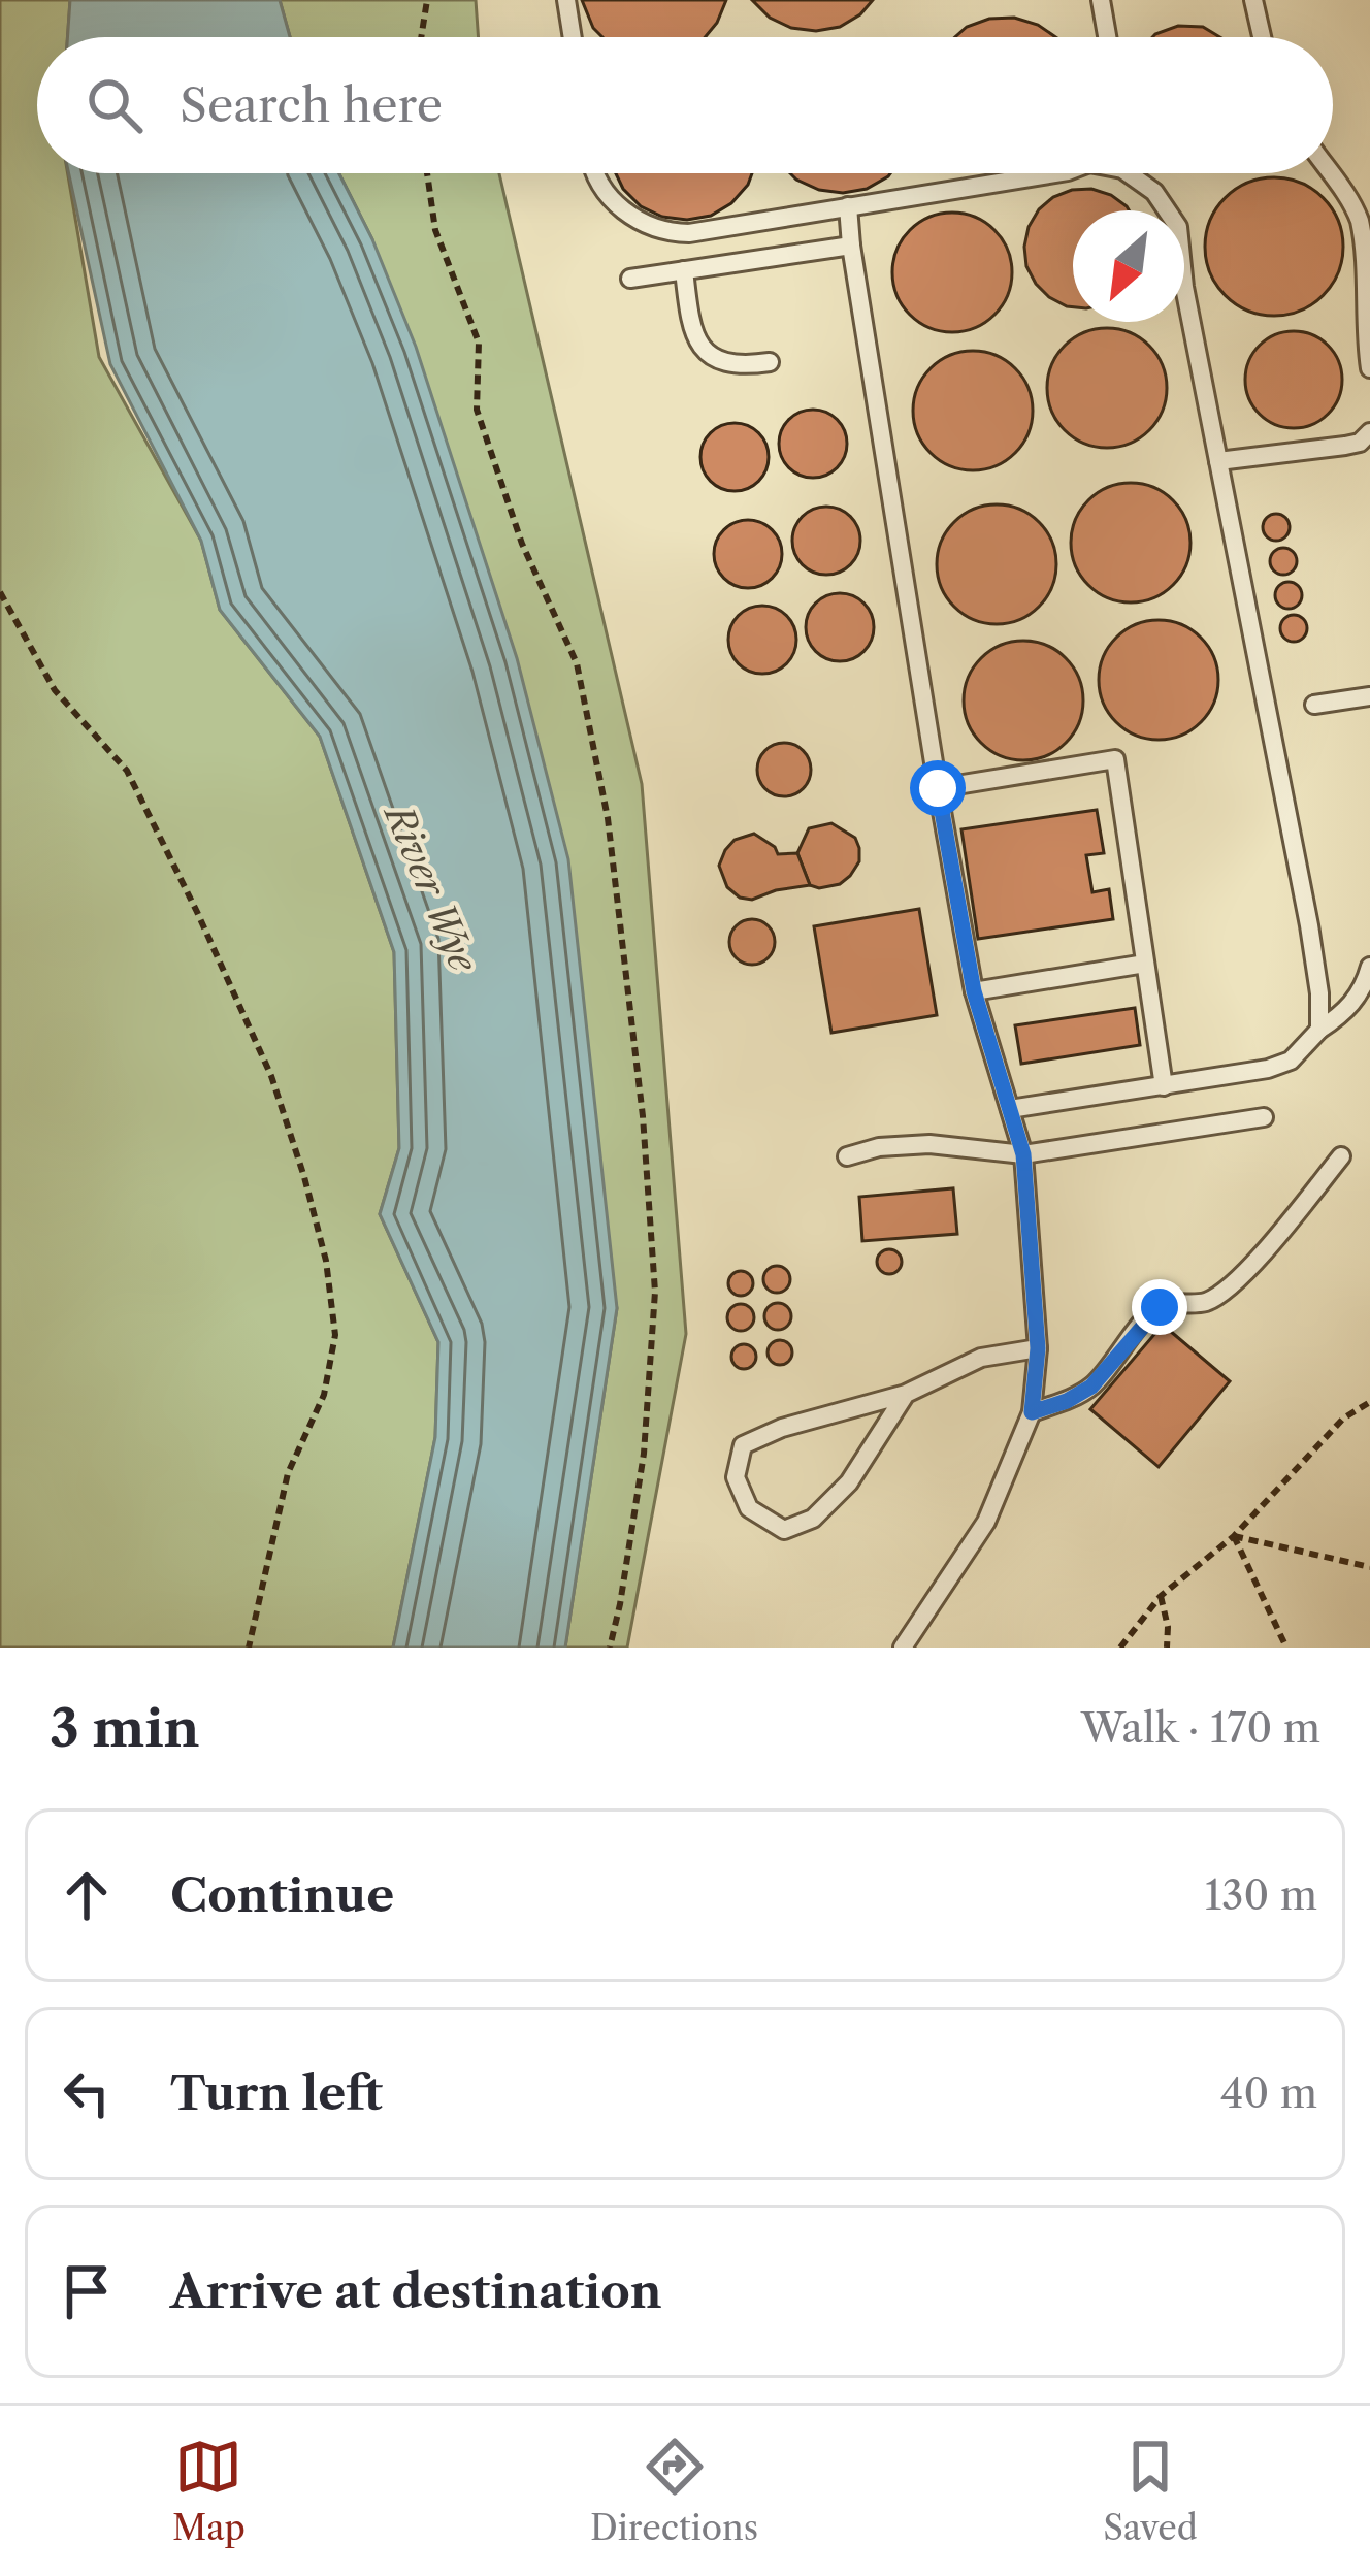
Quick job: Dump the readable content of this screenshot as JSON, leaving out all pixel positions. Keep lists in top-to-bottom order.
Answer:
{
  "water": ["River Wye"],
  "north": "bottom left",
  "page": {
    "search": "Search here",
    "heading": ["3 min", "Walk · 170 m"],
    "list": [
      ["Continue", "130 m"],
      ["Turn left", "40 m"],
      "Arrive at destination"
    ],
    "nav": ["Map", "Directions", "Saved"]
  }
}
